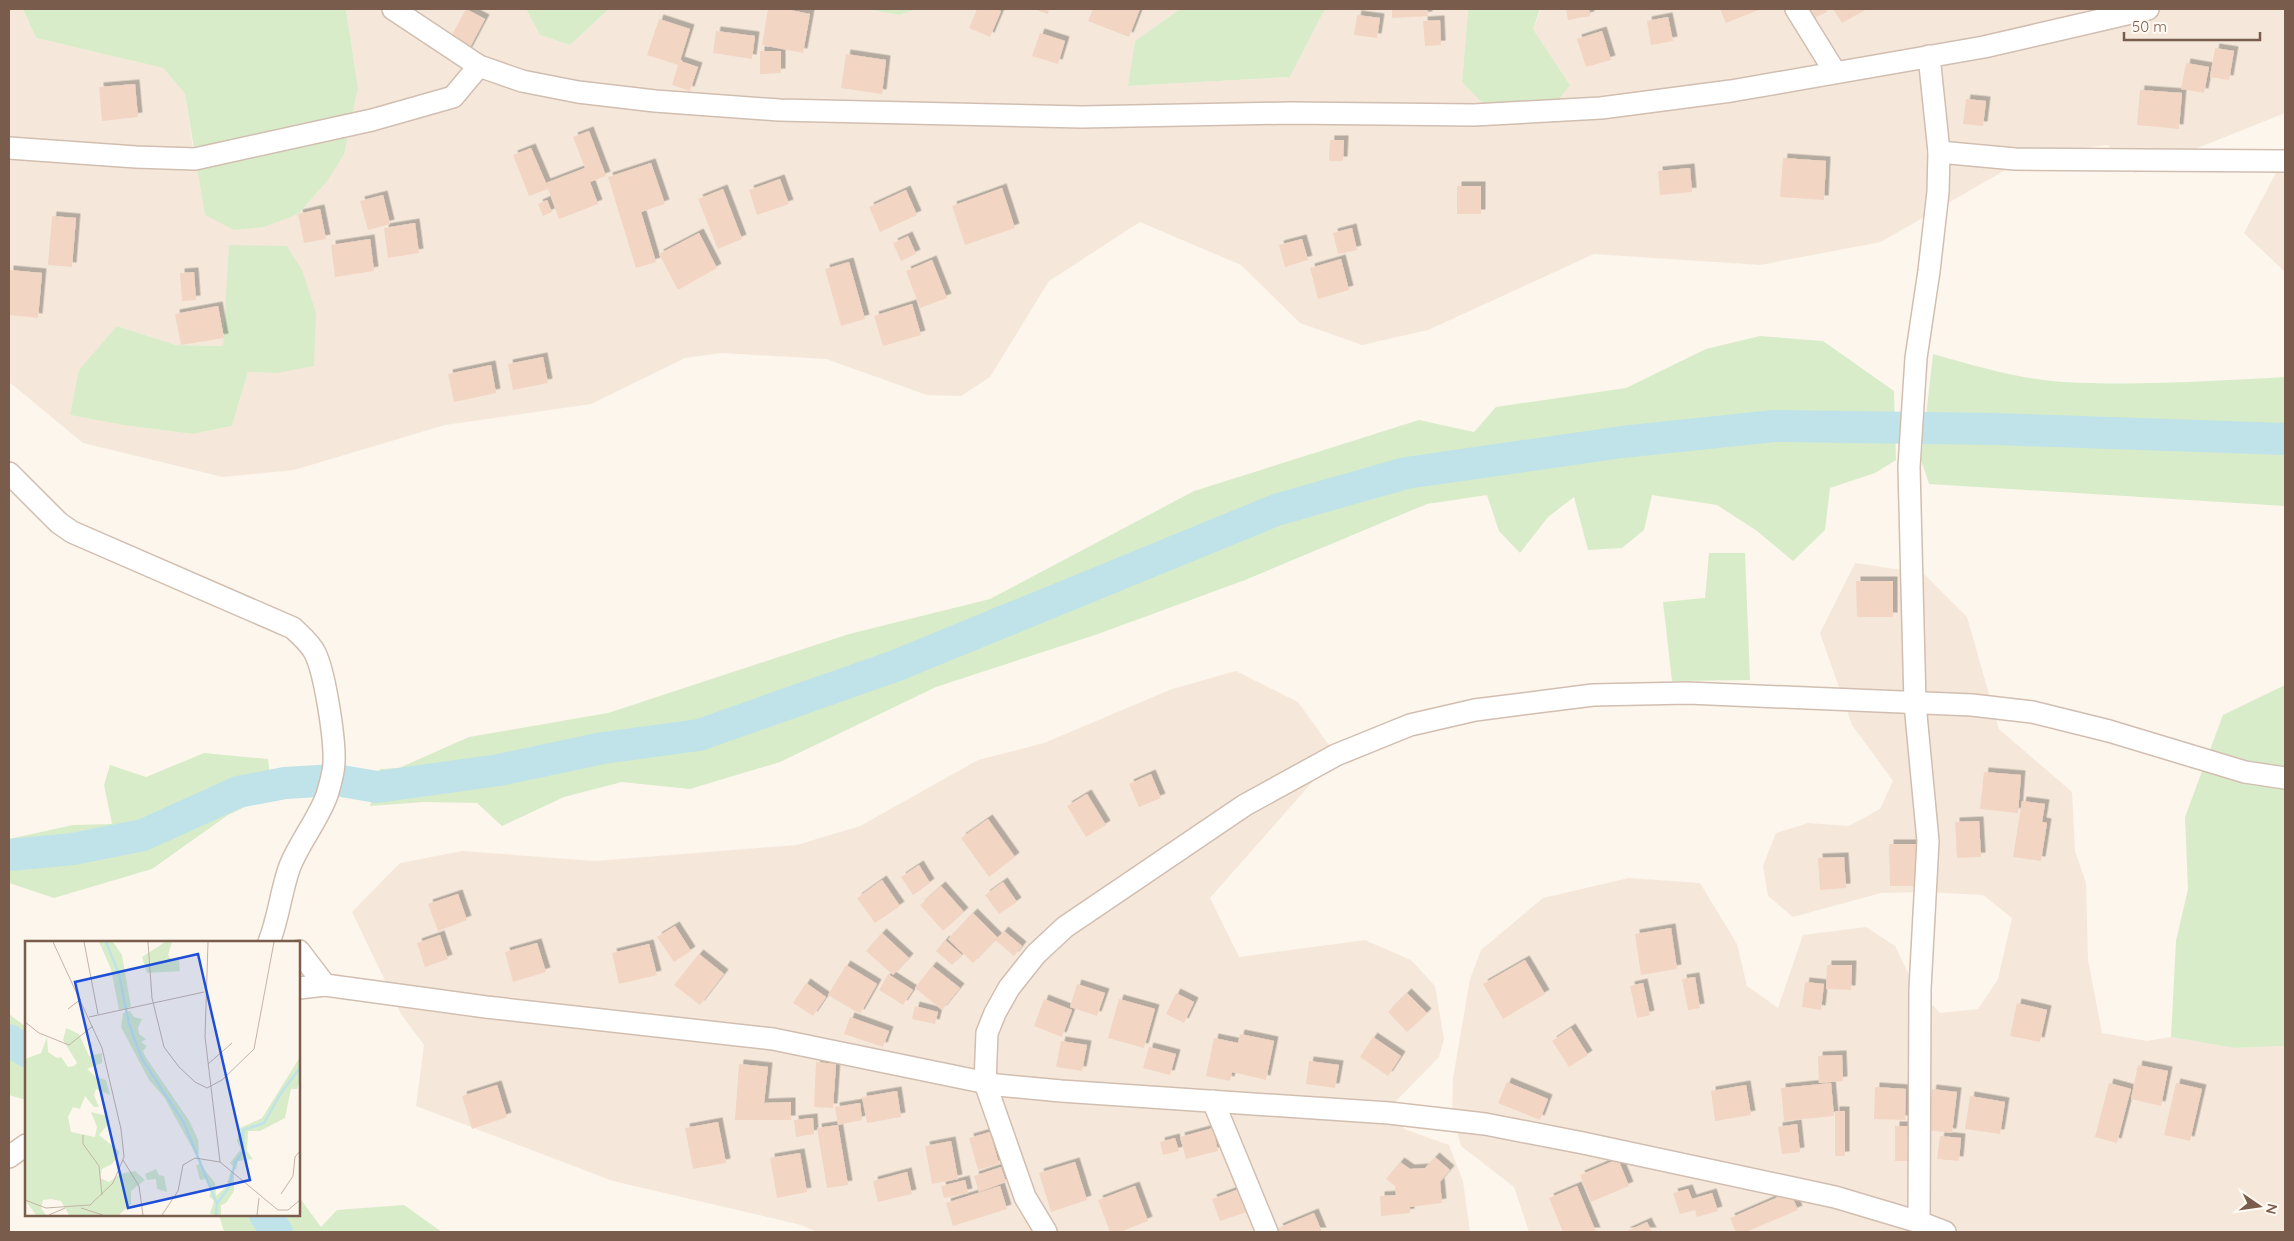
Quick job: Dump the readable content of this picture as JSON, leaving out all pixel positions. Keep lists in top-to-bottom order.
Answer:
{
  "scale_bar": "50 m",
  "north": "right"
}
